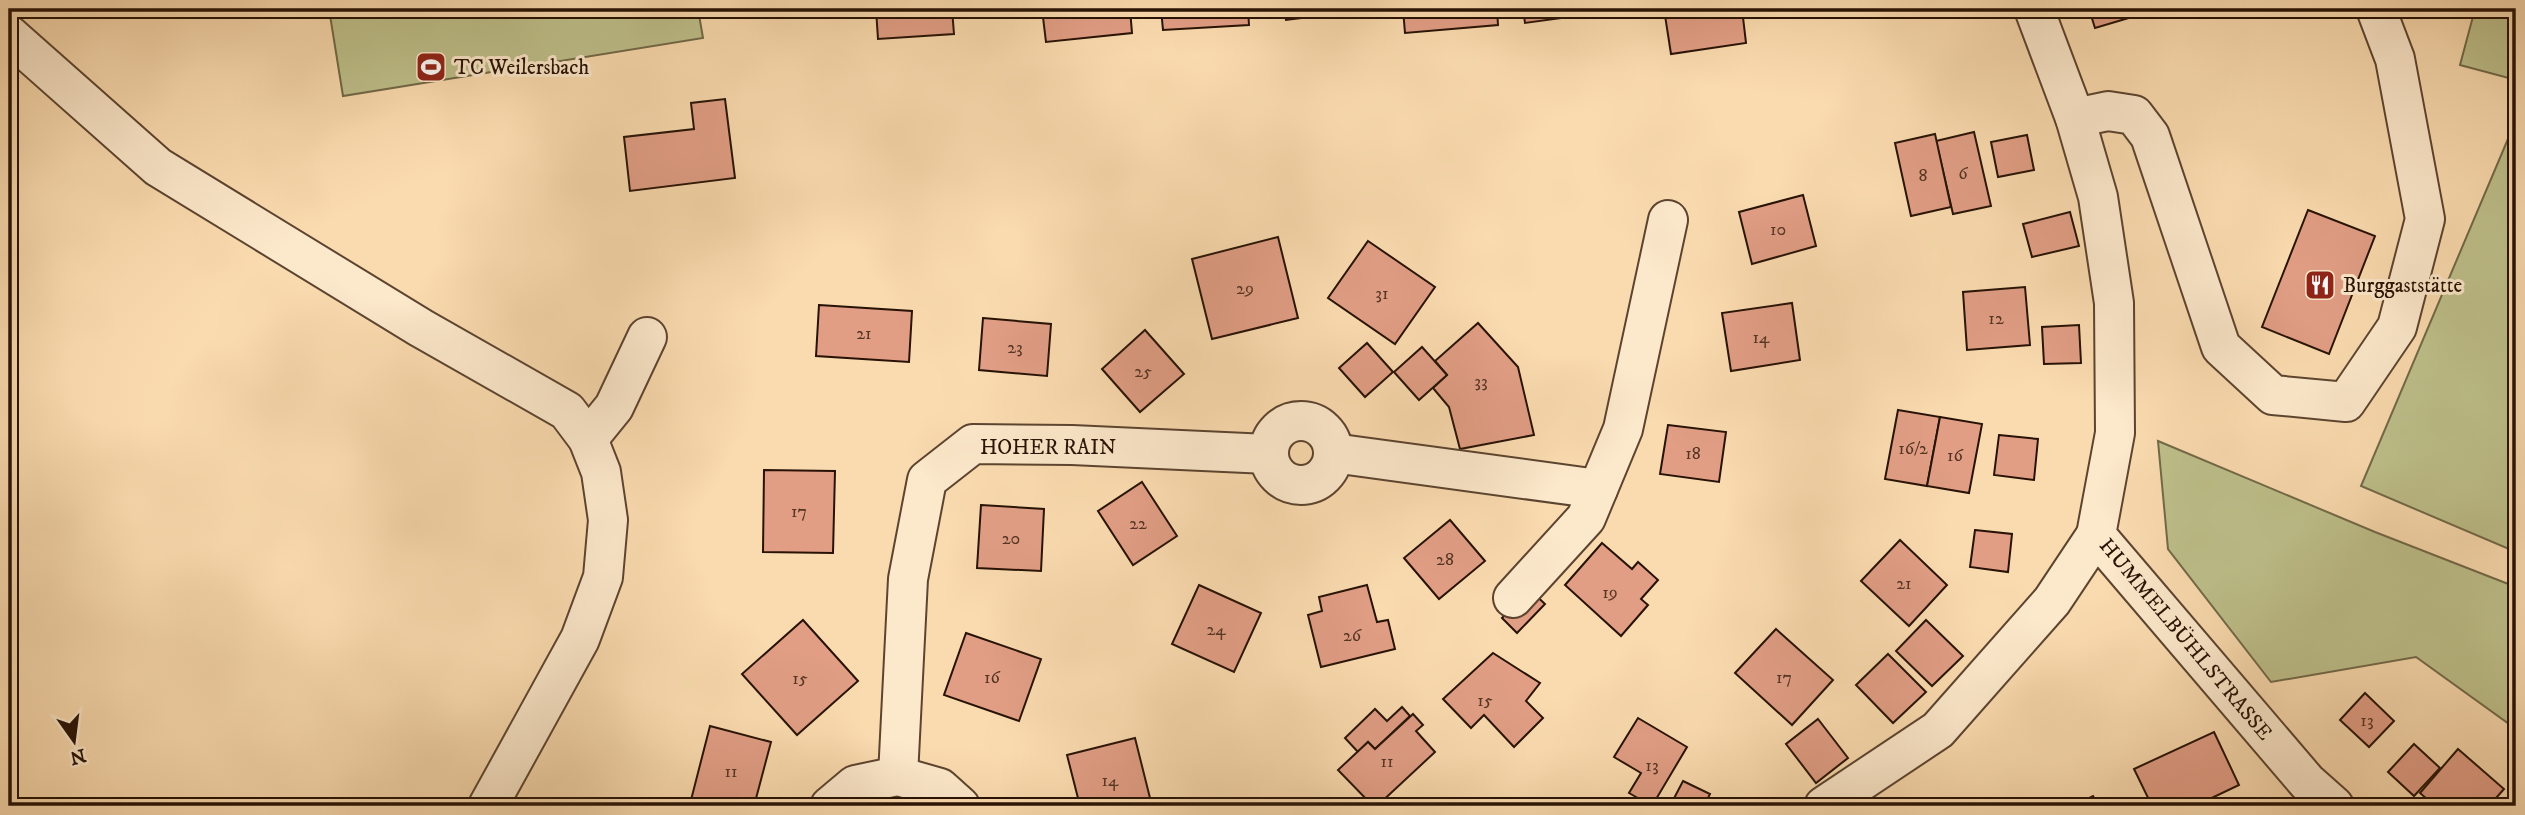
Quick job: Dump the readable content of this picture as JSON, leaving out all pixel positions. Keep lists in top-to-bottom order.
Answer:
{
  "streets": {
    "street": ["HOHER RAIN", "HUMMELBÜHLSTRASSE"]
  },
  "places": {
    "sports": ["TC Weilersbach"],
    "restaurant": ["Burggaststätte"]
  },
  "house_numbers": [
    "6",
    "8",
    "10",
    "29",
    "31",
    "12",
    "21",
    "14",
    "23",
    "25",
    "33",
    "16/2",
    "18",
    "16",
    "17",
    "22",
    "20",
    "28",
    "21",
    "19",
    "24",
    "26",
    "16",
    "17",
    "15",
    "15",
    "13",
    "11",
    "13",
    "11",
    "14"
  ],
  "north": "bottom"
}
